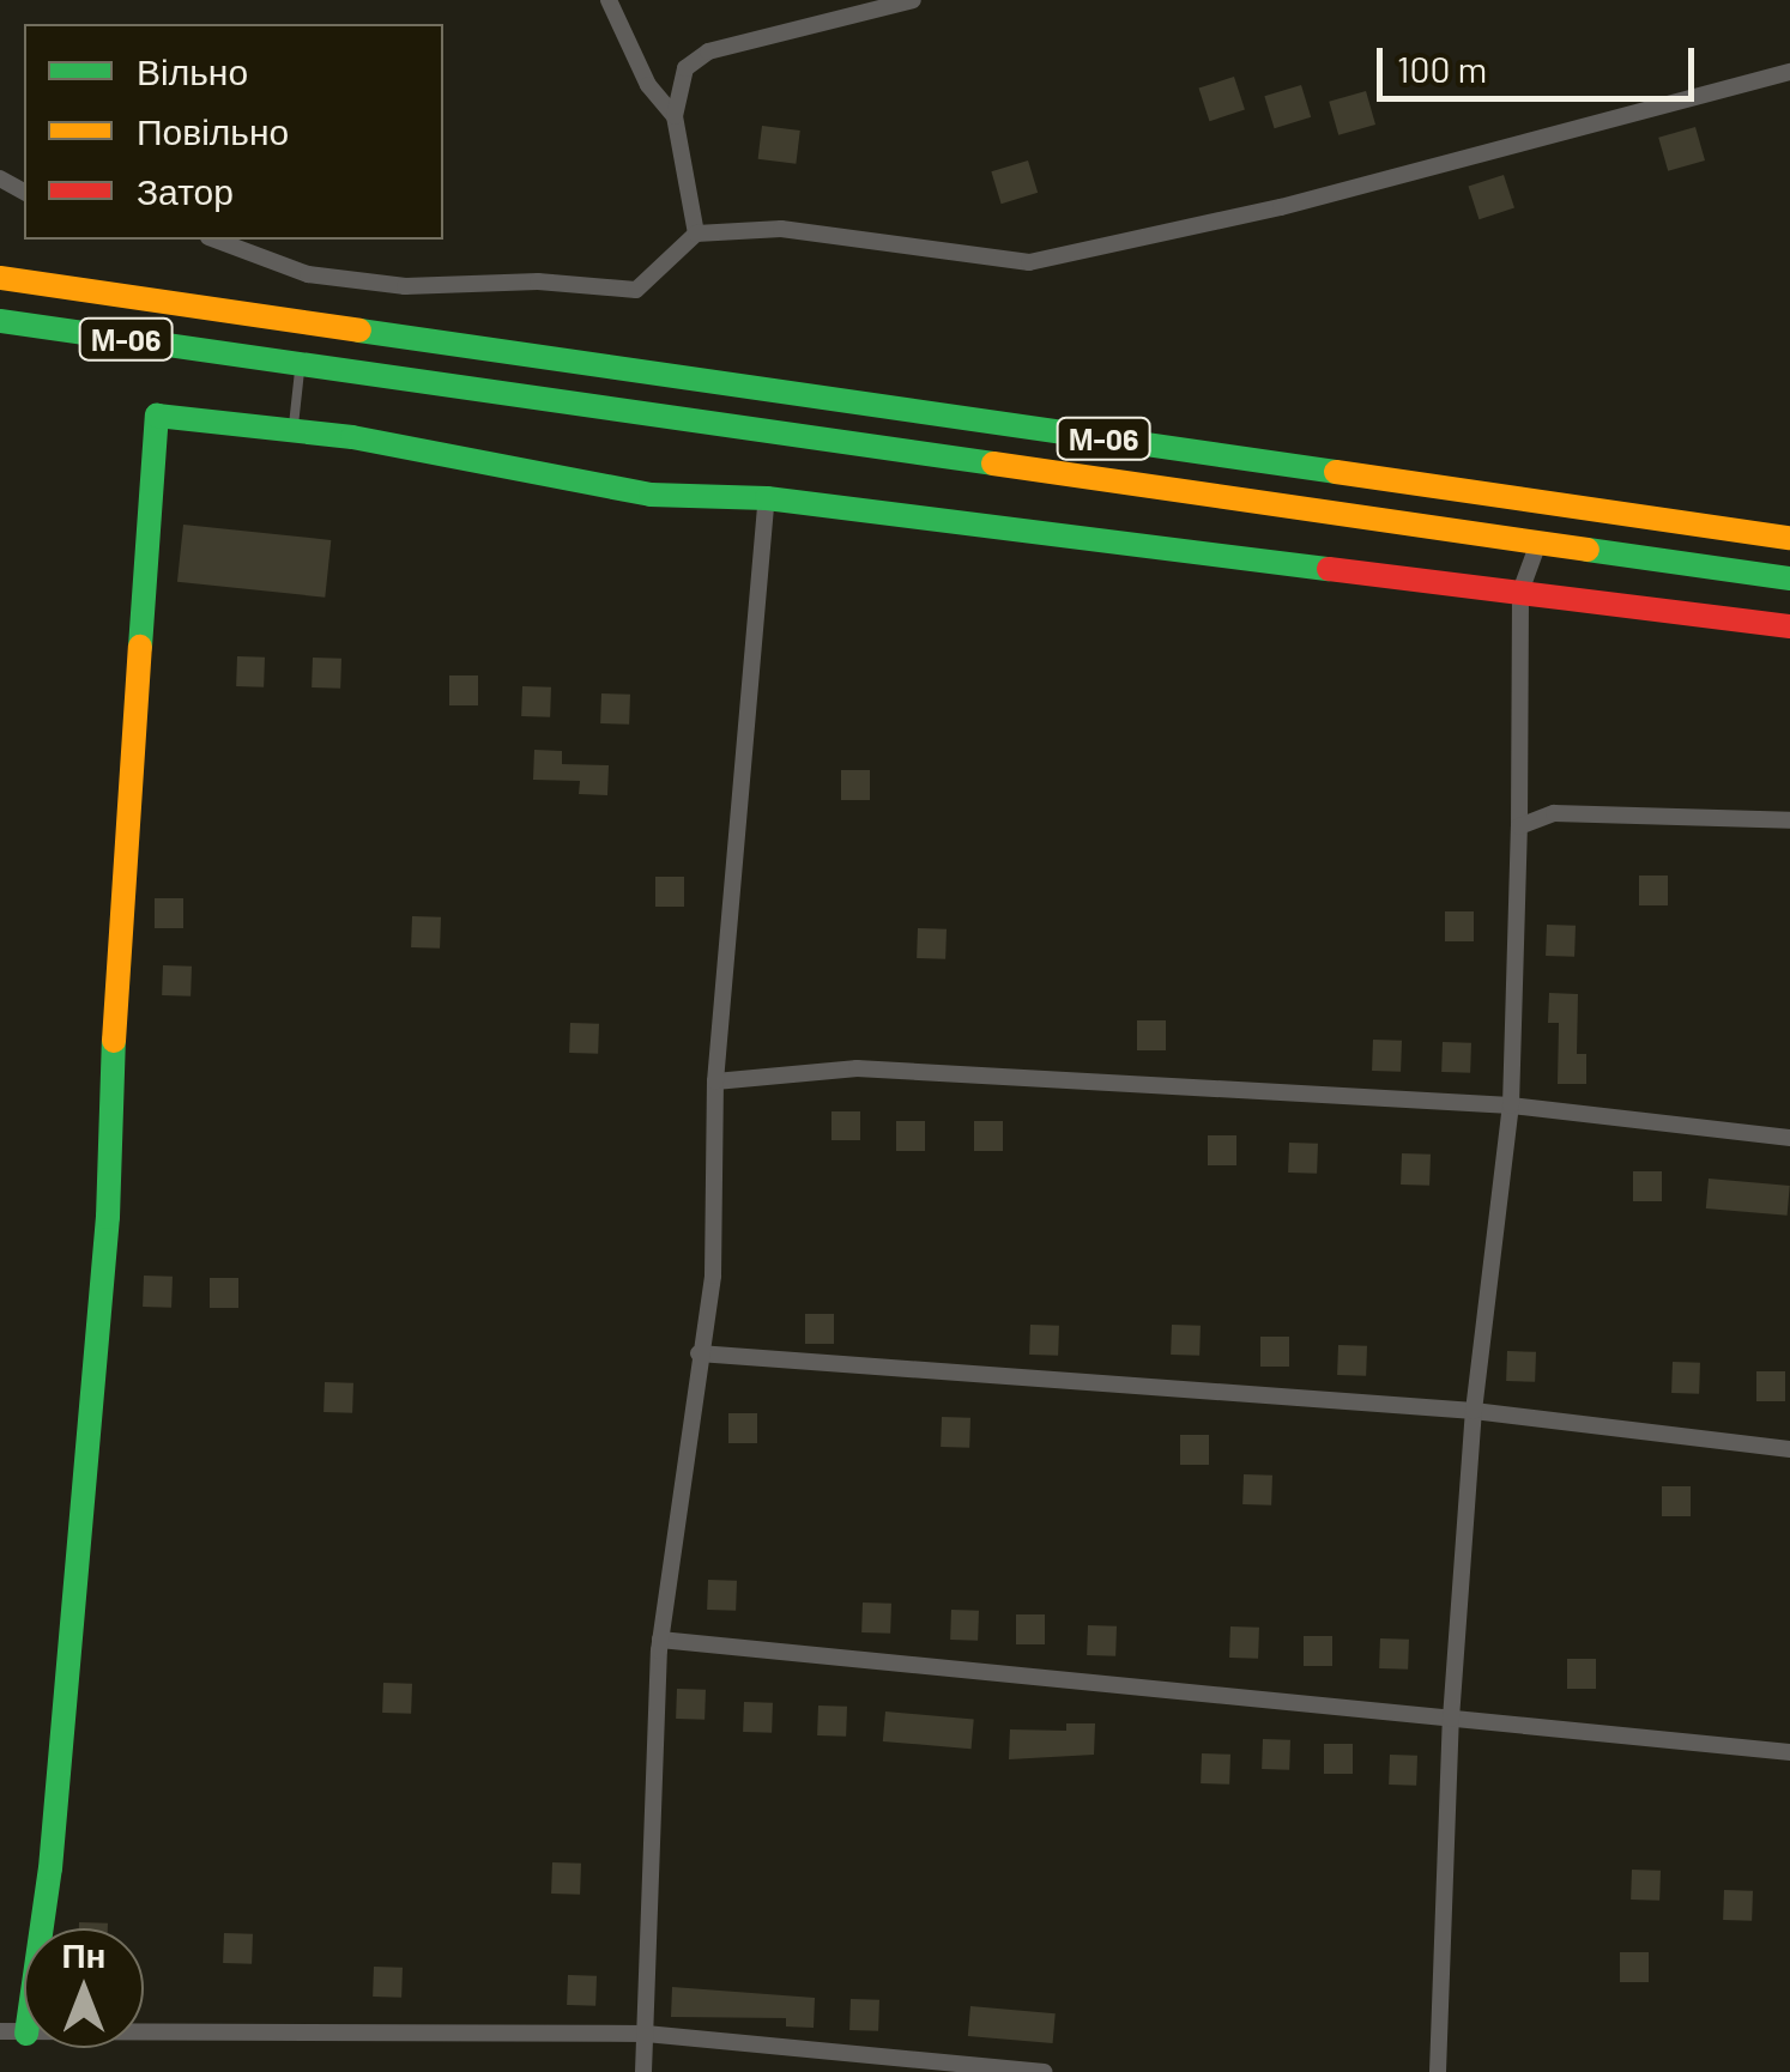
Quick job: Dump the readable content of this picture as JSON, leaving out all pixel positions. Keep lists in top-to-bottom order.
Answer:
{
  "streets": {
    "main road": ["М-06"]
  },
  "legend": ["Вільно", "Повільно", "Затор"],
  "scale_bar": "100 m",
  "north": "top"
}
